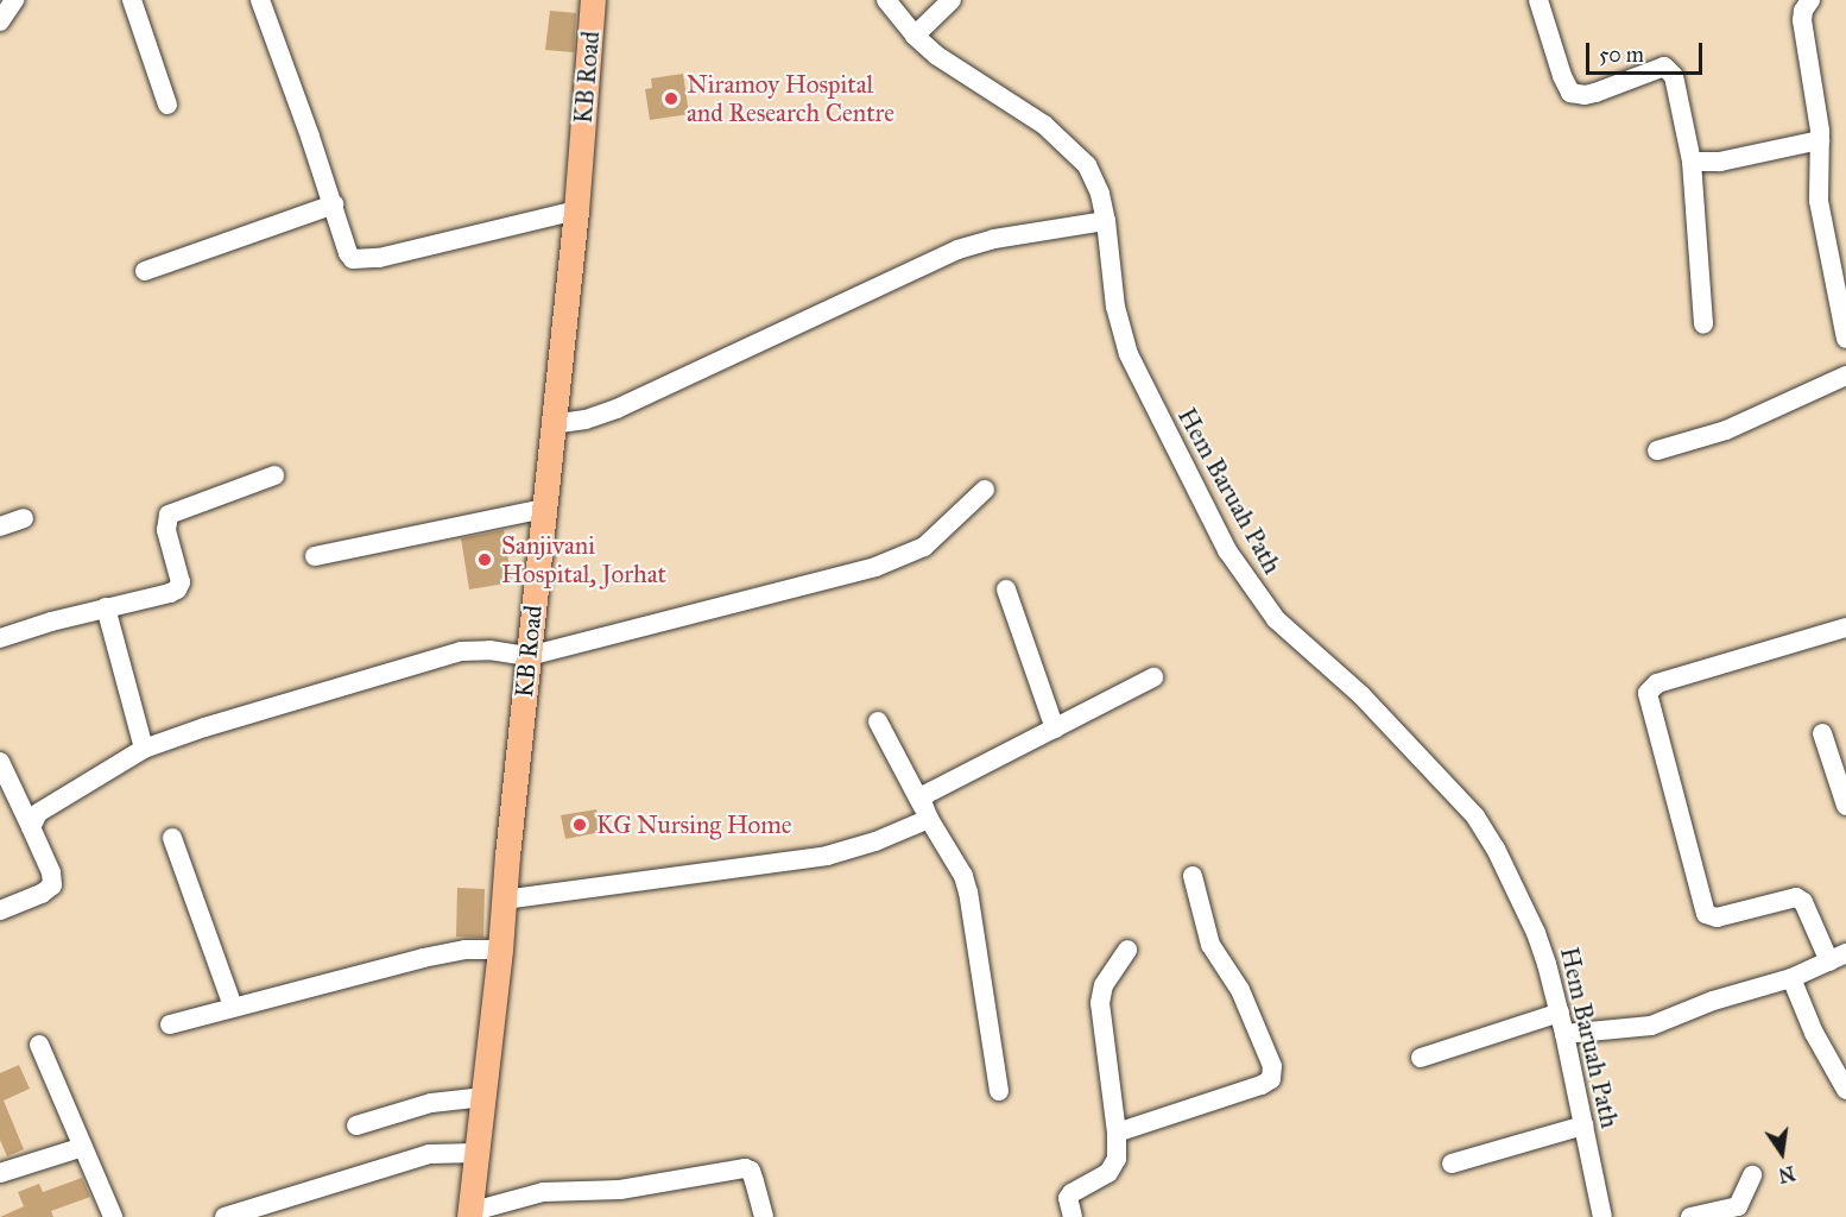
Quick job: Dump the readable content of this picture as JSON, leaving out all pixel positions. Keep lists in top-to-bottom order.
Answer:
{
  "streets": {
    "main road": ["KB Road"],
    "street": ["Hem Baruah Path"]
  },
  "places": ["Niramoy Hospital and Research Centre", "Sanjivani Hospital, Jorhat", "KG Nursing Home"],
  "scale_bar": "50 m",
  "north": "bottom"
}
